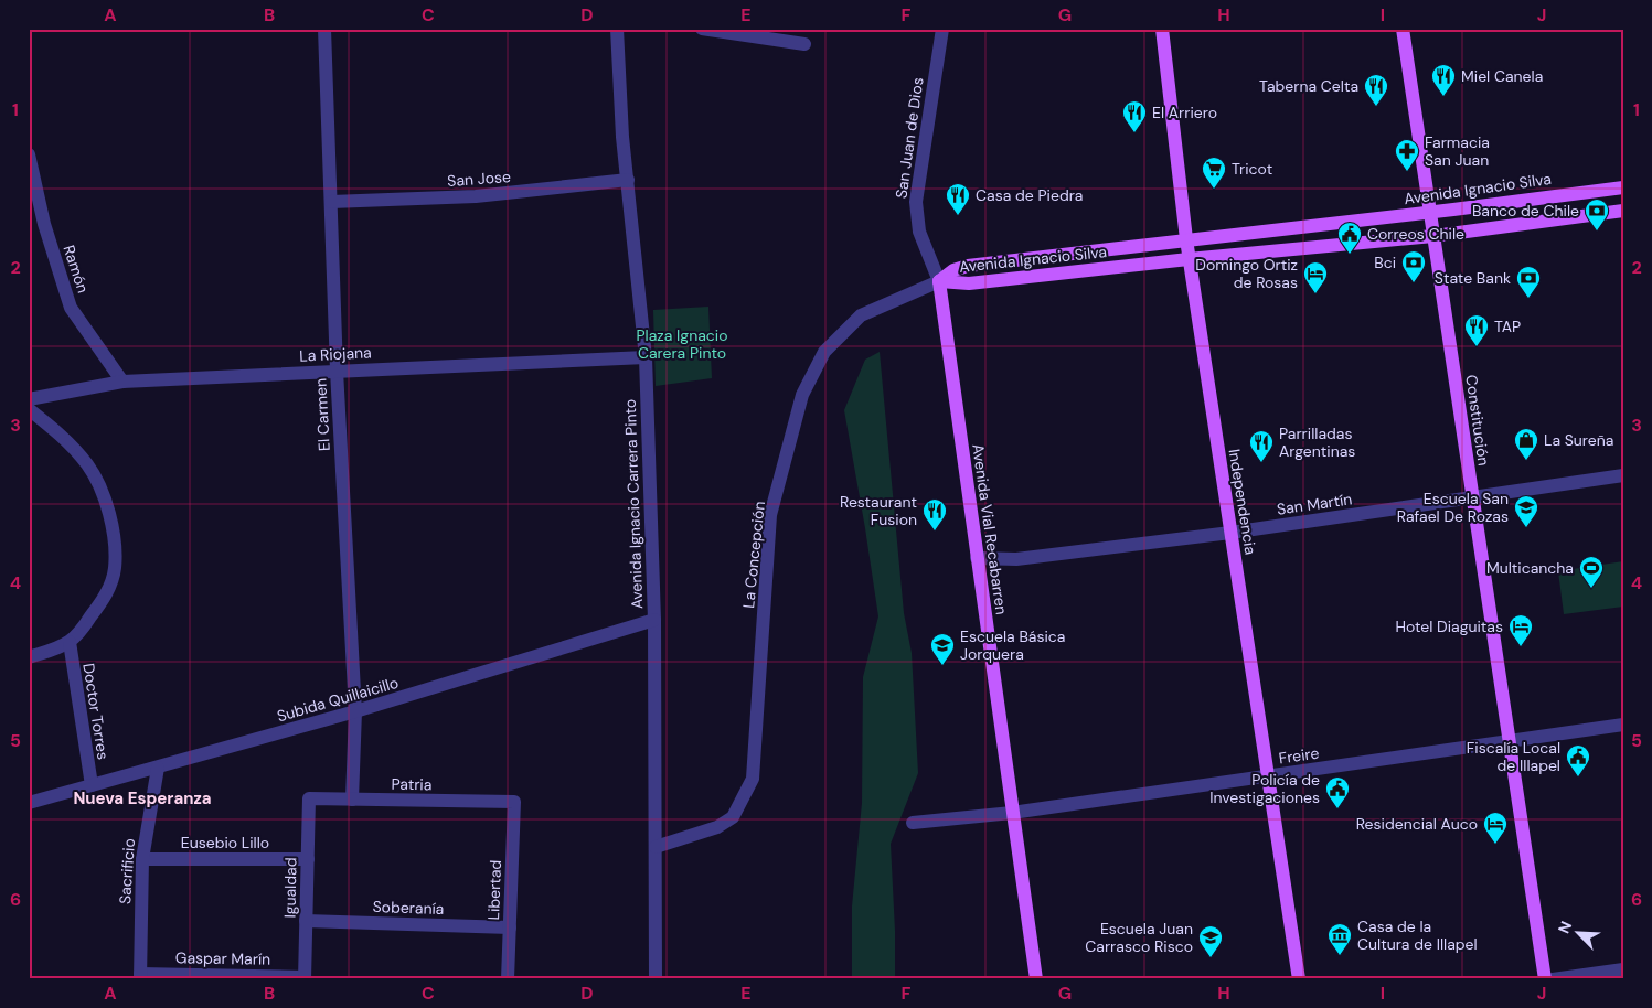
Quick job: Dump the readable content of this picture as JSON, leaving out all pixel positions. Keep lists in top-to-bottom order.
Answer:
{
  "streets": {
    "main road": [
      "Avenida Ignacio Silva",
      "Constitución",
      "Independencia",
      "Avenida Vial Recabarren"
    ],
    "street": [
      "San Juan de Dios",
      "San Jose",
      "Ramón",
      "La Riojana",
      "El Carmen",
      "Avenida Ignacio Carrera Pinto",
      "San Martín",
      "La Concepción",
      "Subida Quillaicillo",
      "Doctor Torres",
      "Freire",
      "Patria",
      "Eusebio Lillo",
      "Sacrificio",
      "Igualdad",
      "Libertad",
      "Soberanía",
      "Gaspar Marín"
    ]
  },
  "crossings": [
    ["San Juan de Dios", "Avenida Ignacio Silva"],
    ["San Juan de Dios", "Avenida Vial Recabarren"],
    ["San Juan de Dios", "La Concepción"],
    ["San Jose", "El Carmen"],
    ["San Jose", "Avenida Ignacio Carrera Pinto"],
    ["Avenida Ignacio Silva", "Constitución"],
    ["Avenida Ignacio Silva", "Independencia"],
    ["Avenida Ignacio Silva", "Avenida Vial Recabarren"],
    ["Avenida Ignacio Silva", "La Concepción"],
    ["Ramón", "La Riojana"],
    ["La Riojana", "El Carmen"],
    ["La Riojana", "Avenida Ignacio Carrera Pinto"],
    ["El Carmen", "Subida Quillaicillo"],
    ["El Carmen", "Patria"],
    ["Constitución", "San Martín"],
    ["Constitución", "Freire"],
    ["Independencia", "San Martín"],
    ["Independencia", "Freire"],
    ["Avenida Ignacio Carrera Pinto", "La Concepción"],
    ["Avenida Ignacio Carrera Pinto", "Subida Quillaicillo"],
    ["San Martín", "Avenida Vial Recabarren"],
    ["Avenida Vial Recabarren", "La Concepción"],
    ["Avenida Vial Recabarren", "Freire"],
    ["Subida Quillaicillo", "Doctor Torres"],
    ["Subida Quillaicillo", "Sacrificio"],
    ["Patria", "Igualdad"],
    ["Patria", "Libertad"],
    ["Eusebio Lillo", "Sacrificio"],
    ["Eusebio Lillo", "Igualdad"],
    ["Sacrificio", "Gaspar Marín"],
    ["Igualdad", "Soberanía"],
    ["Igualdad", "Gaspar Marín"],
    ["Libertad", "Soberanía"]
  ],
  "districts": ["Nueva Esperanza"],
  "parks": ["Plaza Ignacio Carera Pinto"],
  "places": {
    "restaurant": [
      "Miel Canela",
      "Taberna Celta",
      "El Arriero",
      "Casa de Piedra",
      "TAP",
      "Parrilladas Argentinas",
      "Restaurant Fusion"
    ],
    "pharmacy": ["Farmacia San Juan"],
    "supermarket": ["Tricot"],
    "bank": ["Banco de Chile", "Bci", "State Bank"],
    "public building": ["Correos Chile", "Fiscalía Local de Illapel", "Policía de Investigaciones"],
    "hotel": ["Domingo Ortiz de Rosas", "Hotel Diaguitas", "Residencial Auco"],
    "shop": ["La Sureña"],
    "school or university": ["Escuela San Rafael De Rozas", "Escuela Básica Jorquera", "Escuela Juan Carrasco Risco"],
    "sports": ["Multicancha"],
    "museum": ["Casa de la Cultura de Illapel"]
  },
  "north": "top left",
  "grid": {
    "columns": [
      "A",
      "B",
      "C",
      "D",
      "E",
      "F",
      "G",
      "H",
      "I",
      "J"
    ],
    "rows": [
      "1",
      "2",
      "3",
      "4",
      "5",
      "6"
    ]
  }
}
